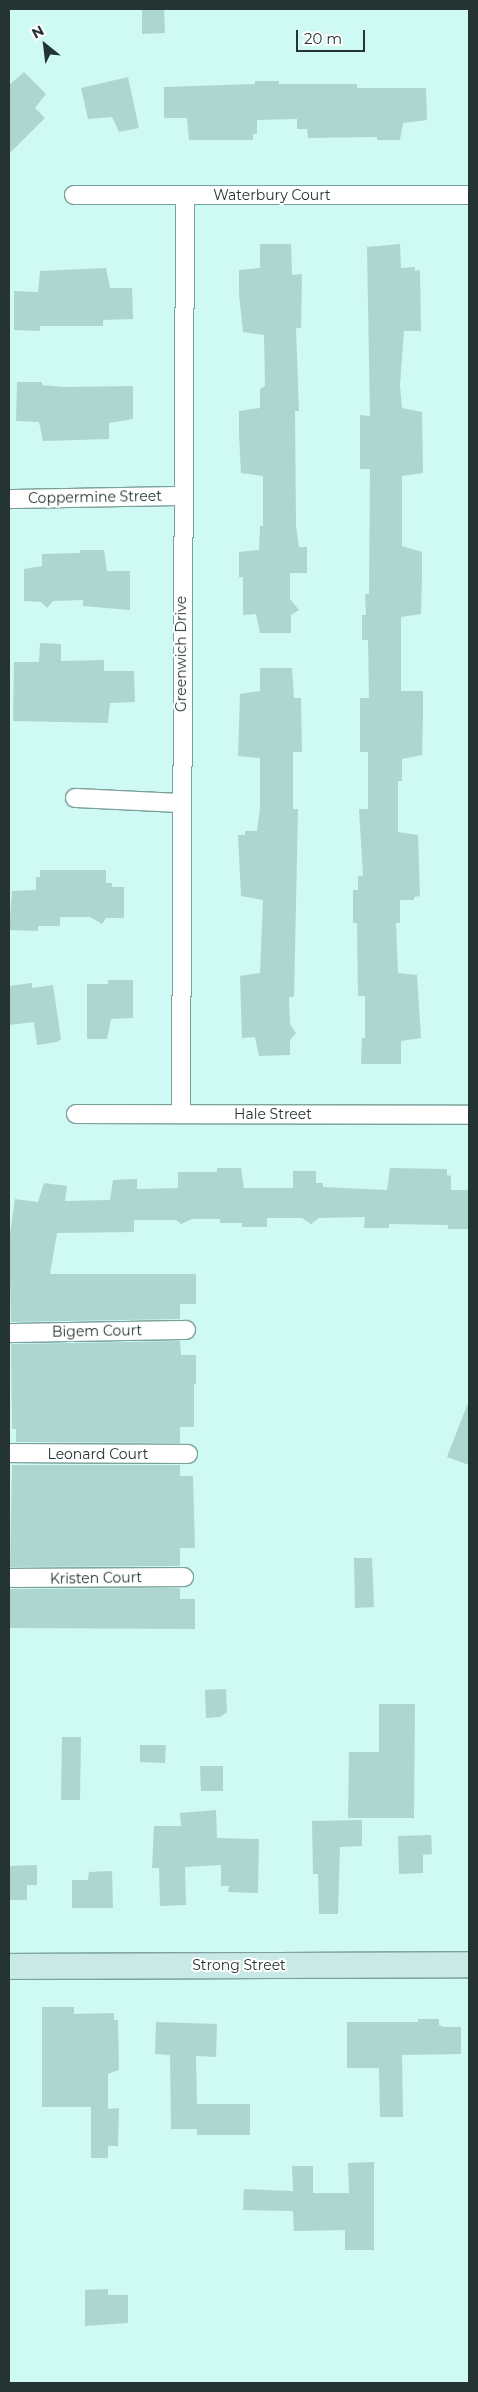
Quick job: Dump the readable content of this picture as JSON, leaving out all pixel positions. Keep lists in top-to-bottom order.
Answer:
{
  "streets": {
    "street": [
      "Waterbury Court",
      "Coppermine Street",
      "Greenwich Drive",
      "Hale Street",
      "Bigem Court",
      "Leonard Court",
      "Kristen Court",
      "Strong Street"
    ]
  },
  "crossings": [
    ["Waterbury Court", "Greenwich Drive"],
    ["Coppermine Street", "Greenwich Drive"],
    ["Greenwich Drive", "Hale Street"]
  ],
  "scale_bar": "20 m",
  "north": "top left"
}
